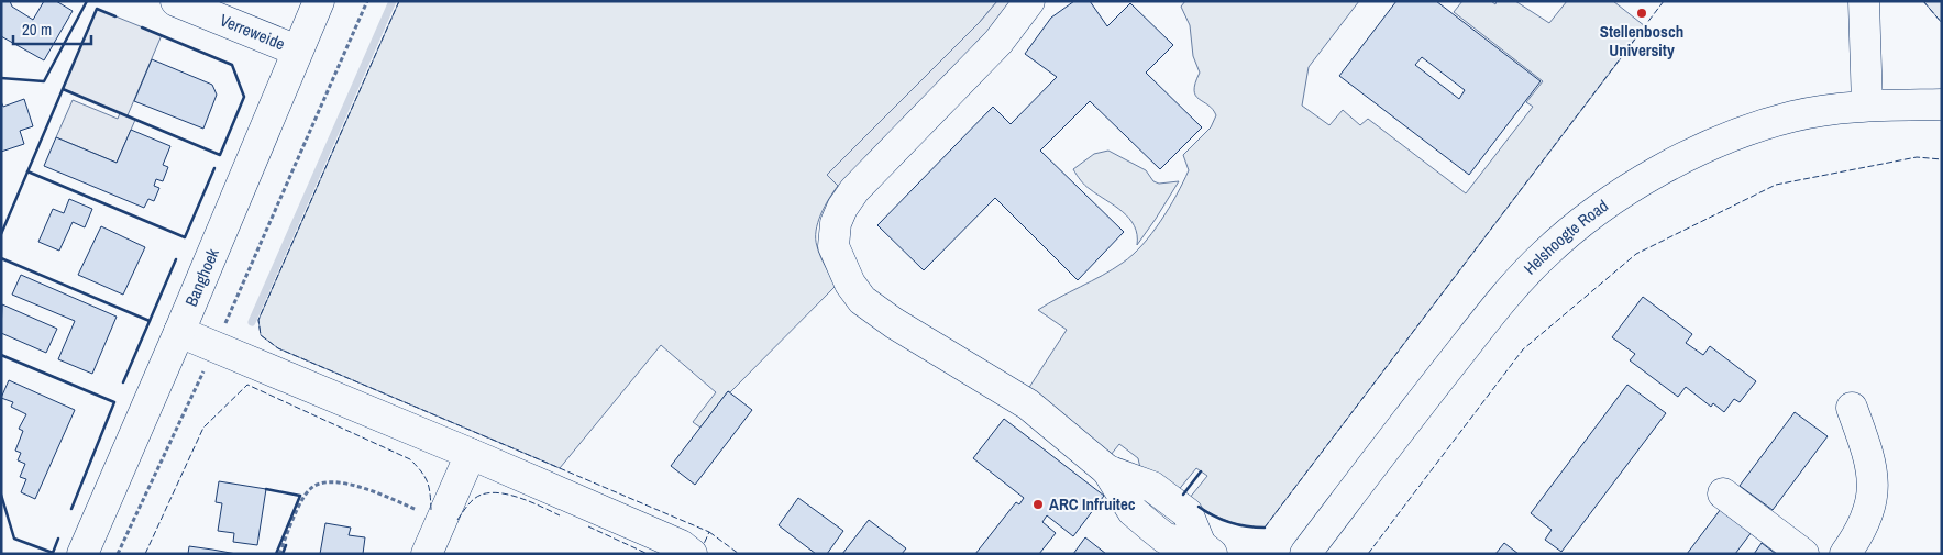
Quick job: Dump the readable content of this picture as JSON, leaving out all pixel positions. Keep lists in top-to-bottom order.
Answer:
{
  "streets": {
    "street": ["Verreweide", "Helshoogte Road", "Banghoek"]
  },
  "crossings": [
    ["Verreweide", "Banghoek"]
  ],
  "places": ["Stellenbosch University", "ARC Infruitec"],
  "scale_bar": "20 m"
}
